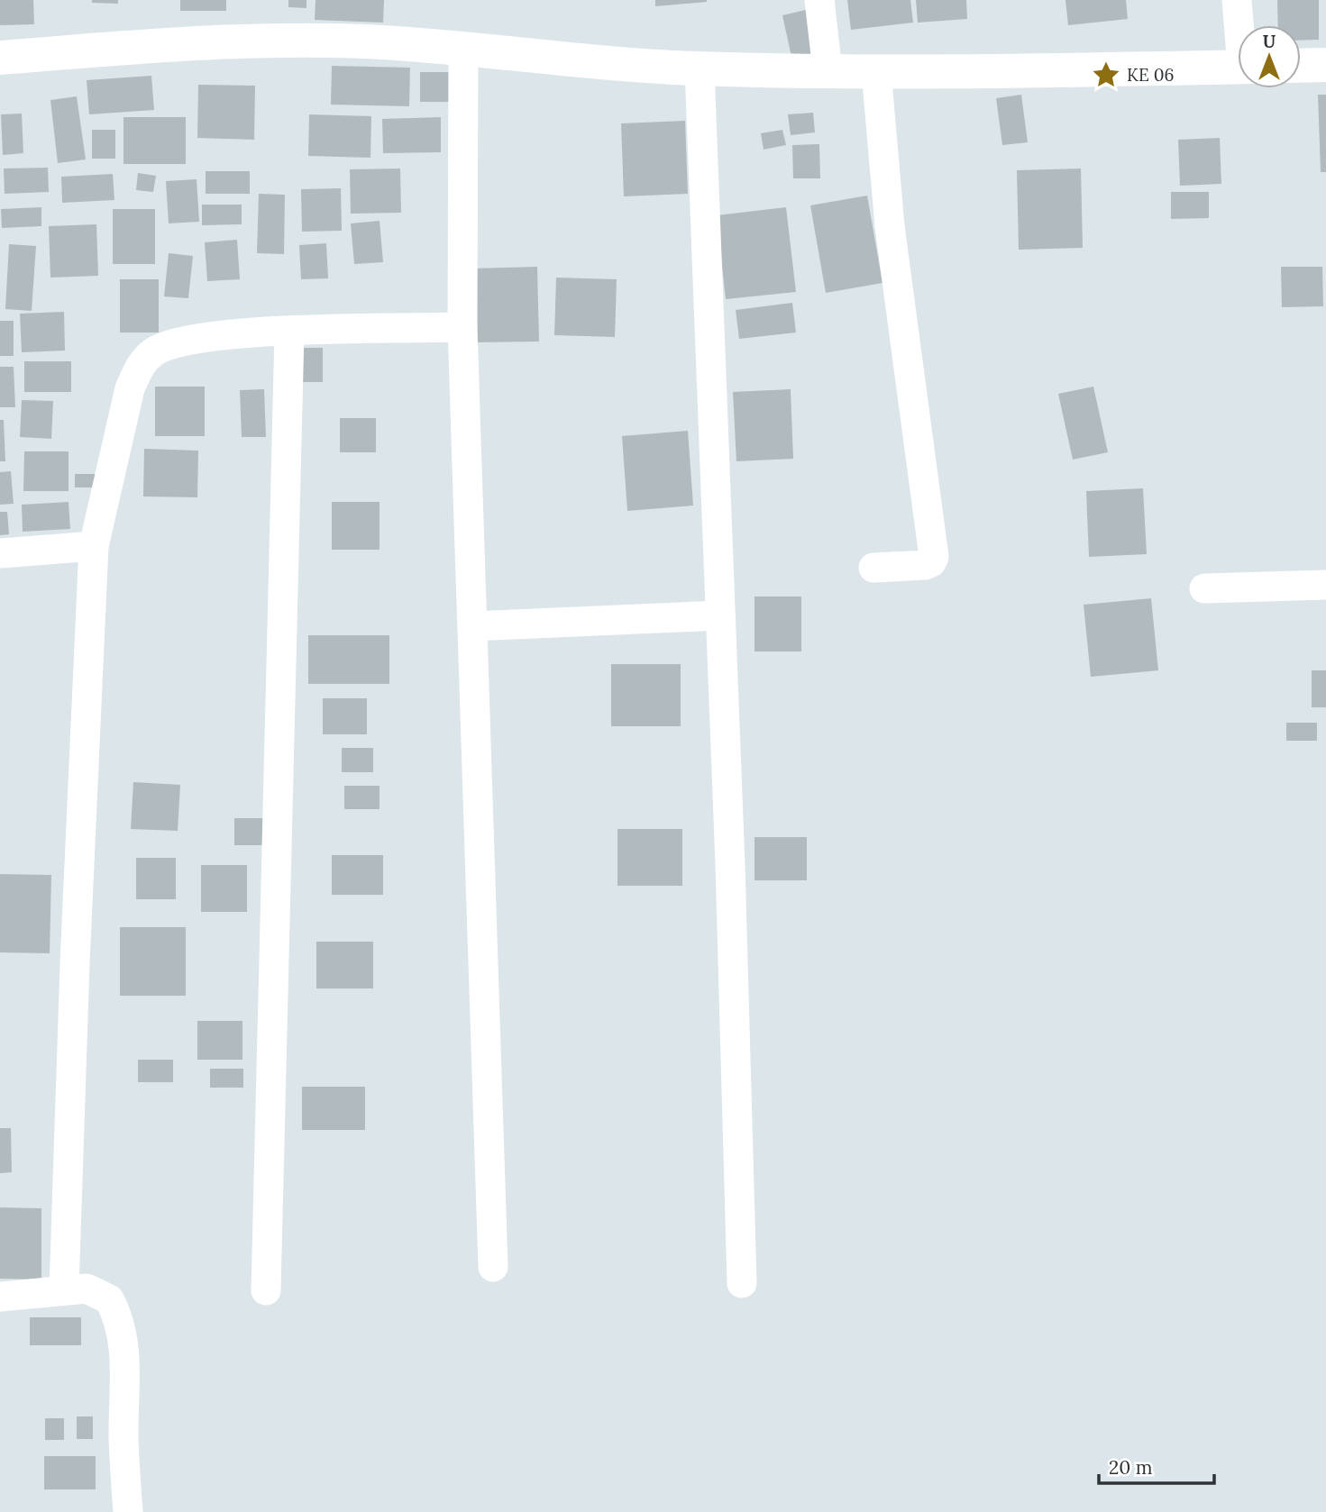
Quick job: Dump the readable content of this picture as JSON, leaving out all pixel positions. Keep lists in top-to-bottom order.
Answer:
{
  "places": {
    "place": ["KE 06"]
  },
  "scale_bar": "20 m",
  "north": "top"
}
